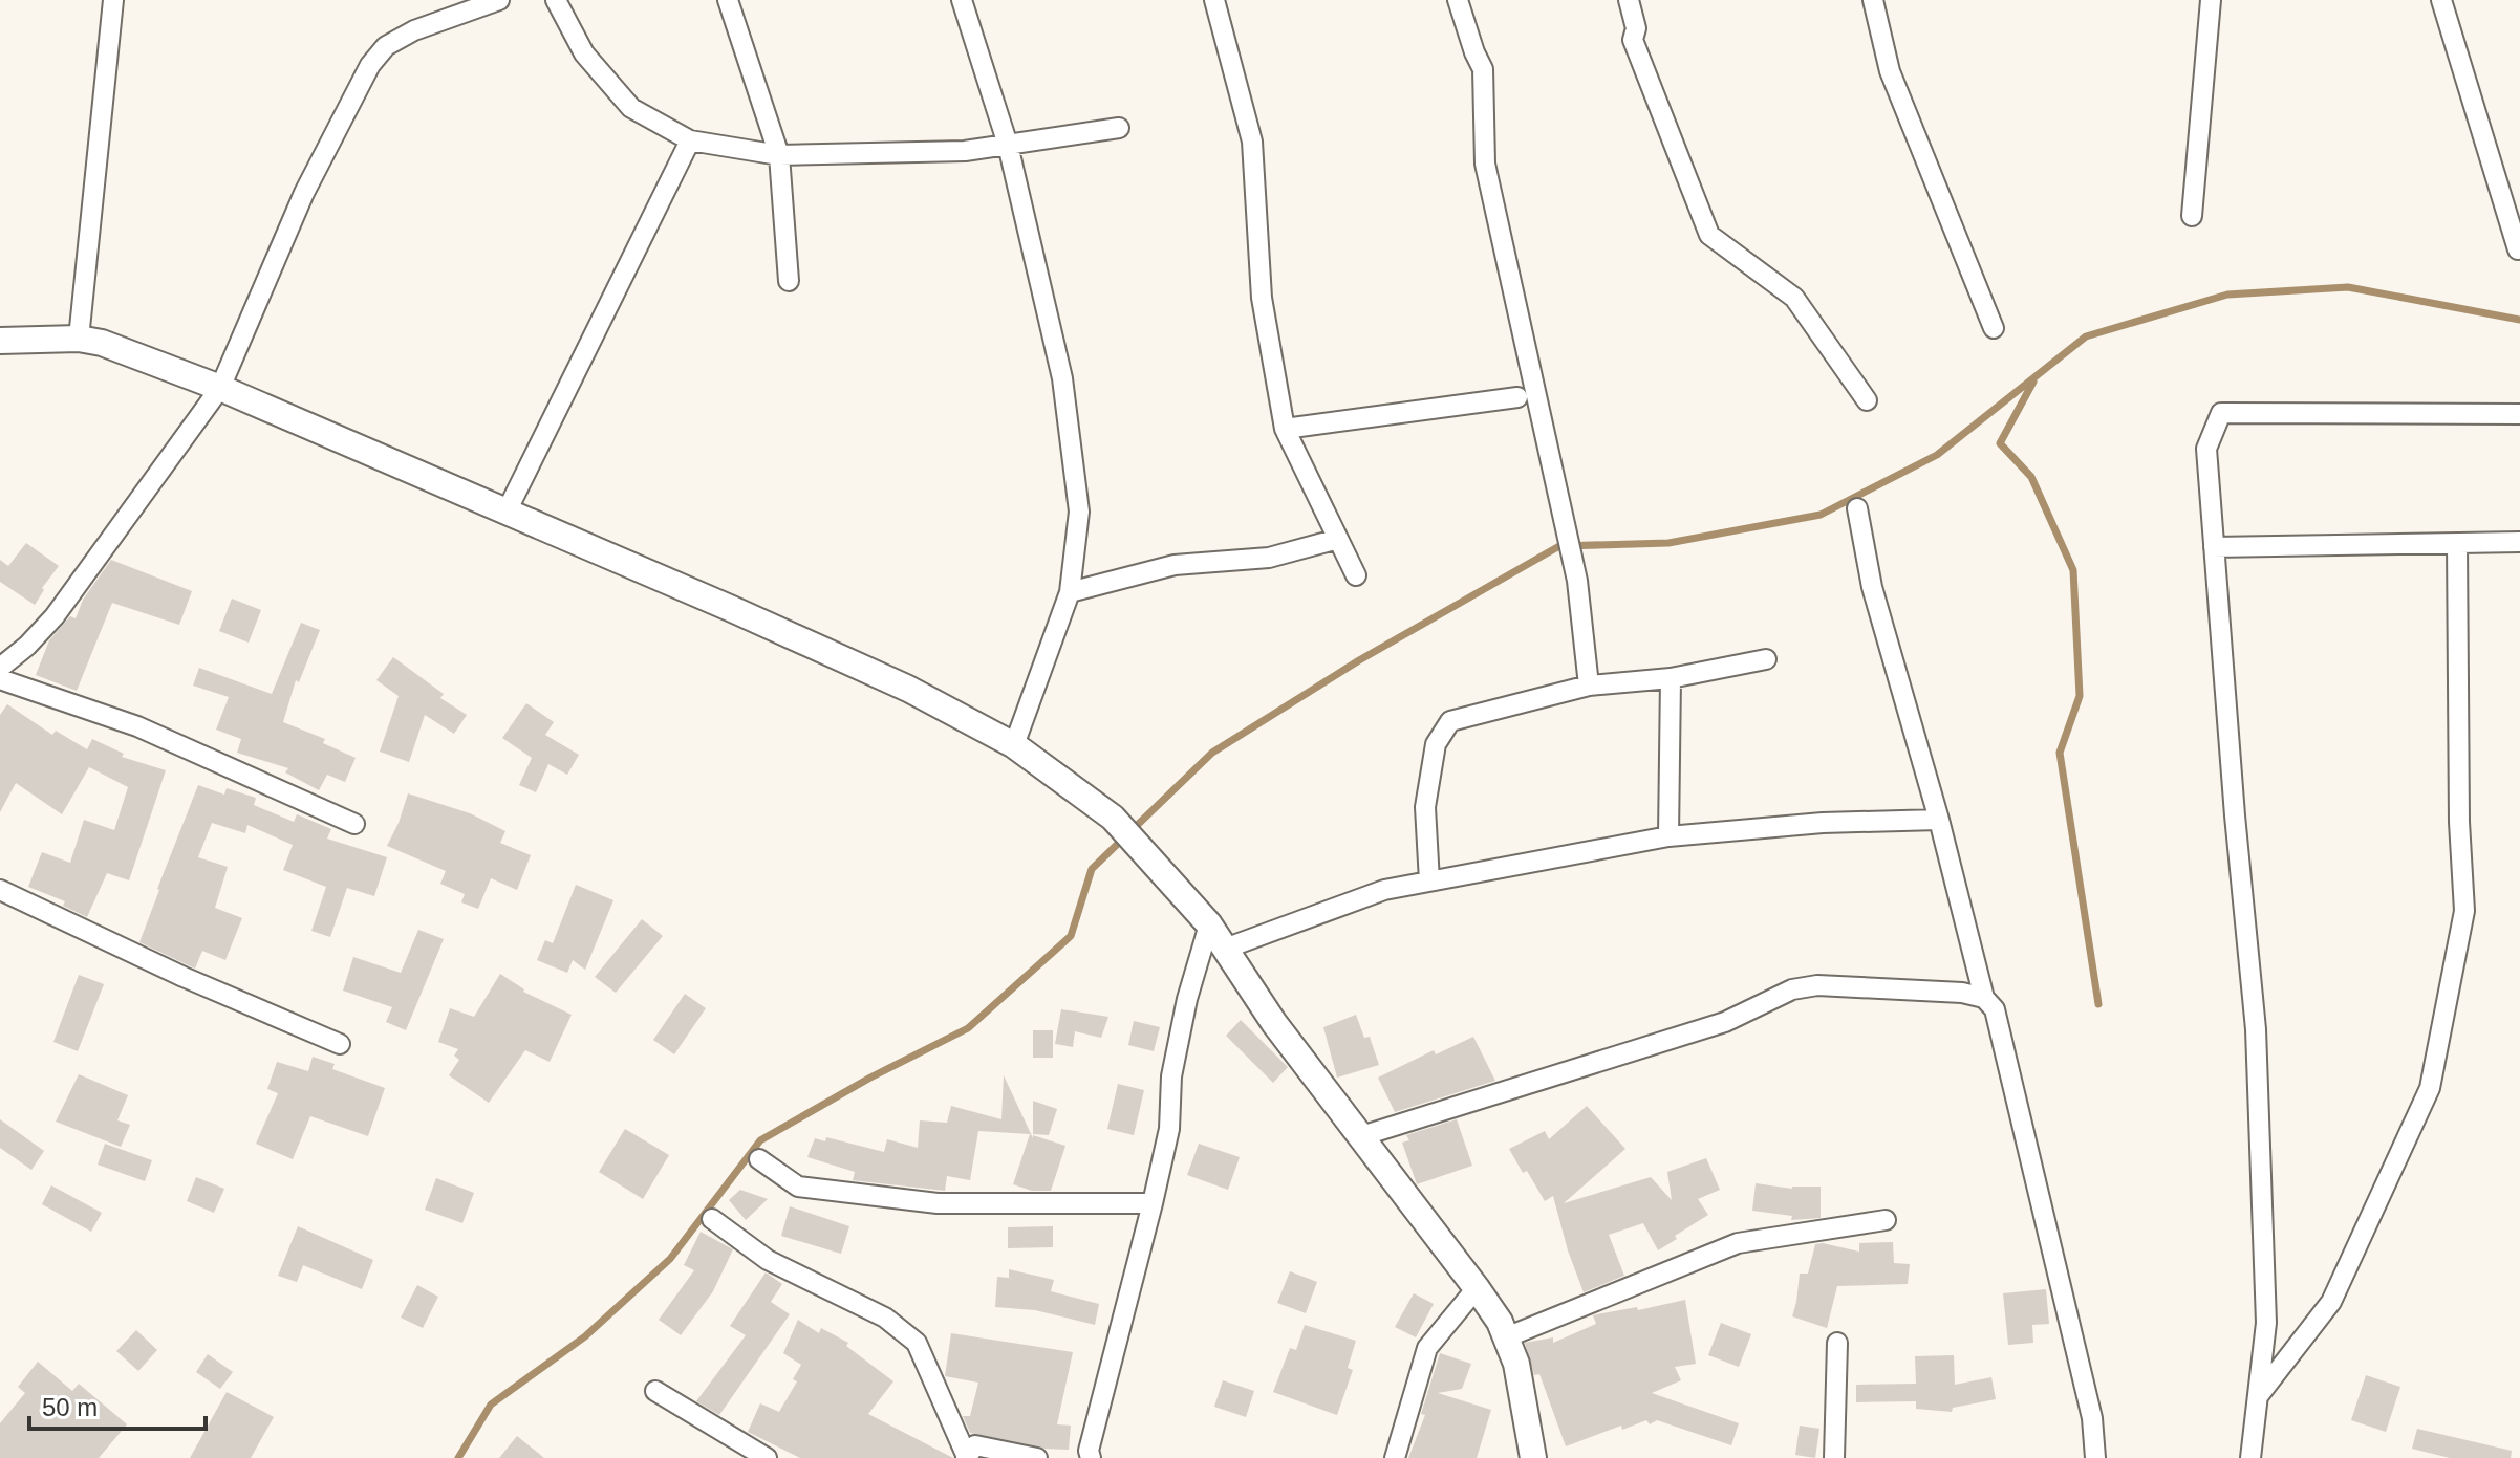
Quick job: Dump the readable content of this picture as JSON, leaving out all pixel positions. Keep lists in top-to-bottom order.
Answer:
{
  "scale_bar": "50 m"
}
